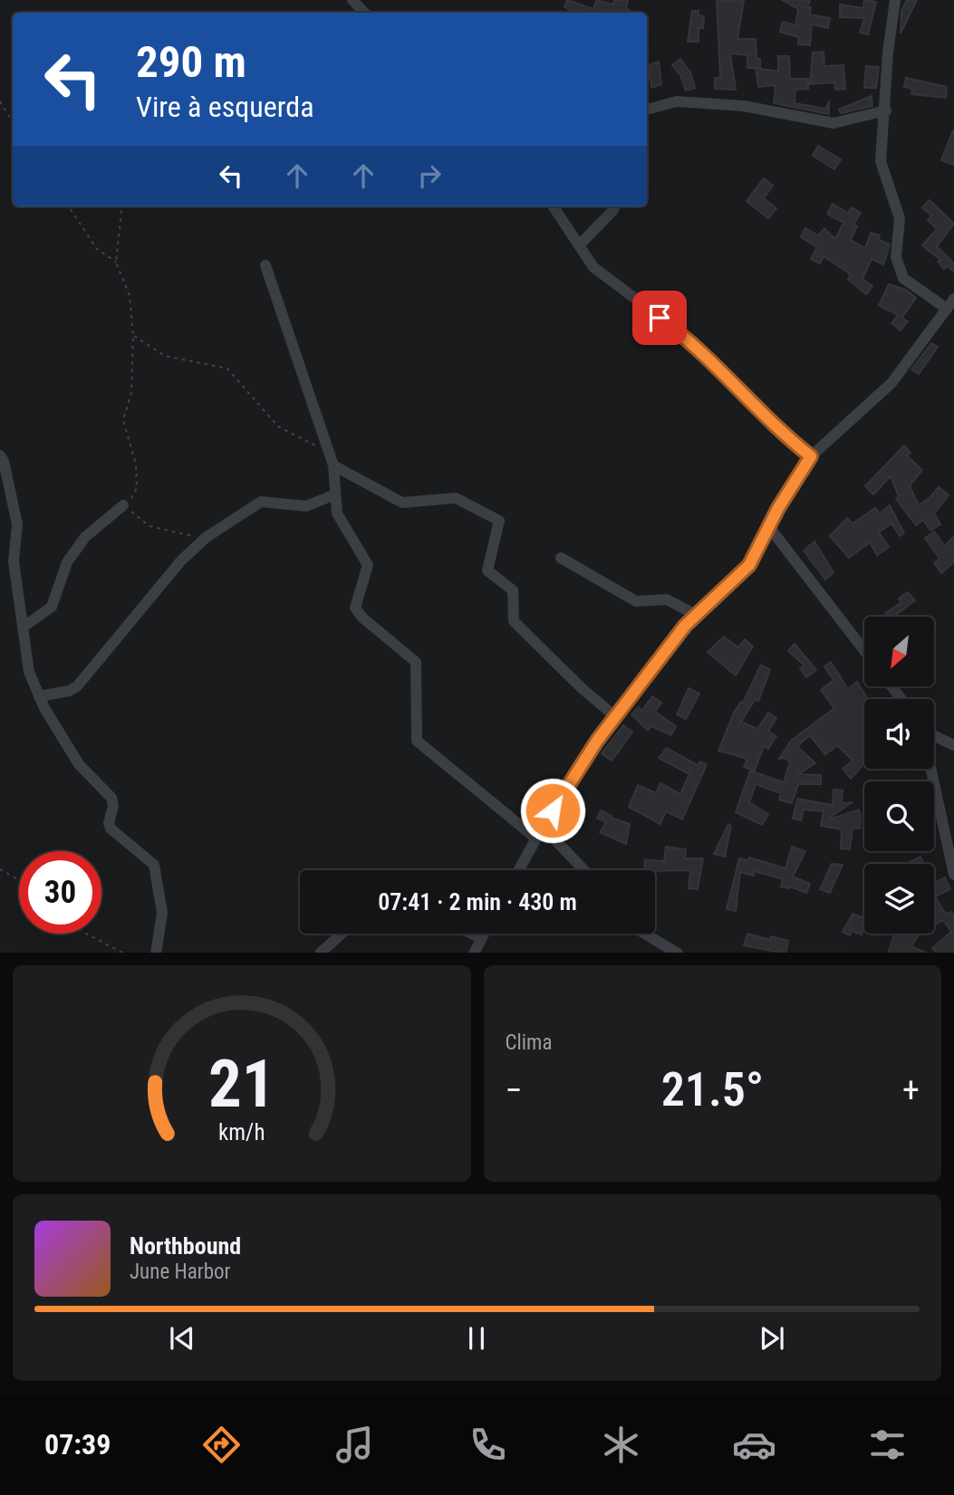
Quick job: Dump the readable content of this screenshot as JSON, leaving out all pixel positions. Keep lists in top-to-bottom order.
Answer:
{
  "north": "bottom left",
  "page": {
    "turn": ["290 m", "Vire à esquerda"],
    "limit": "30",
    "trip": "07:41 · 2 min · 430 m",
    "tile": "Clima",
    "heat": ["−", "21.5°", "+"],
    "song": ["Northbound", "June Harbor"],
    "tabs": "07:39",
    "gauge": ["21", "km/h"]
  }
}
